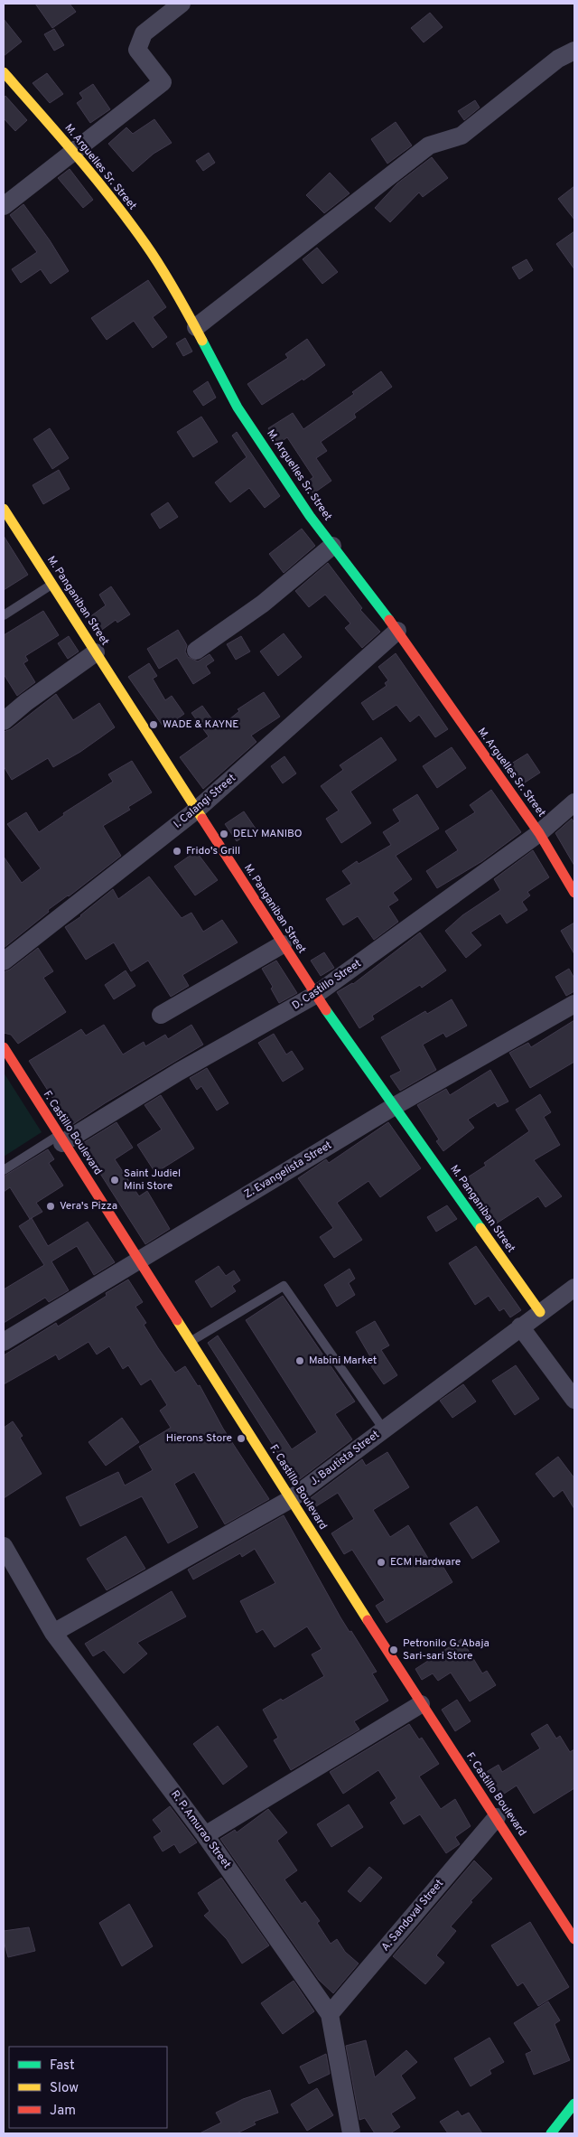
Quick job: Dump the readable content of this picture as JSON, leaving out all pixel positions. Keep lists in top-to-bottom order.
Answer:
{
  "streets": {
    "street": [
      "M. Arguelles Sr. Street",
      "M. Panganiban Street",
      "I. Calangi Street",
      "D. Castillo Street",
      "F. Castillo Boulevard",
      "Z. Evangelista Street",
      "J. Bautista Street",
      "R. P. Amurao Street",
      "A. Sandoval Street"
    ]
  },
  "crossings": [
    ["M. Arguelles Sr. Street", "I. Calangi Street"],
    ["M. Arguelles Sr. Street", "D. Castillo Street"],
    ["M. Panganiban Street", "I. Calangi Street"],
    ["M. Panganiban Street", "D. Castillo Street"],
    ["M. Panganiban Street", "Z. Evangelista Street"],
    ["M. Panganiban Street", "J. Bautista Street"],
    ["D. Castillo Street", "F. Castillo Boulevard"],
    ["F. Castillo Boulevard", "Z. Evangelista Street"],
    ["F. Castillo Boulevard", "J. Bautista Street"],
    ["F. Castillo Boulevard", "A. Sandoval Street"],
    ["J. Bautista Street", "R. P. Amurao Street"],
    ["R. P. Amurao Street", "A. Sandoval Street"]
  ],
  "places": [
    "WADE & KAYNE",
    "DELY MANIBO",
    "Frido's Grill",
    "Saint Judiel Mini Store",
    "Vera's Pizza",
    "Mabini Market",
    "Hierons Store",
    "ECM Hardware",
    "Petronilo G. Abaja Sari-sari Store"
  ],
  "legend": ["Fast", "Slow", "Jam"]
}
